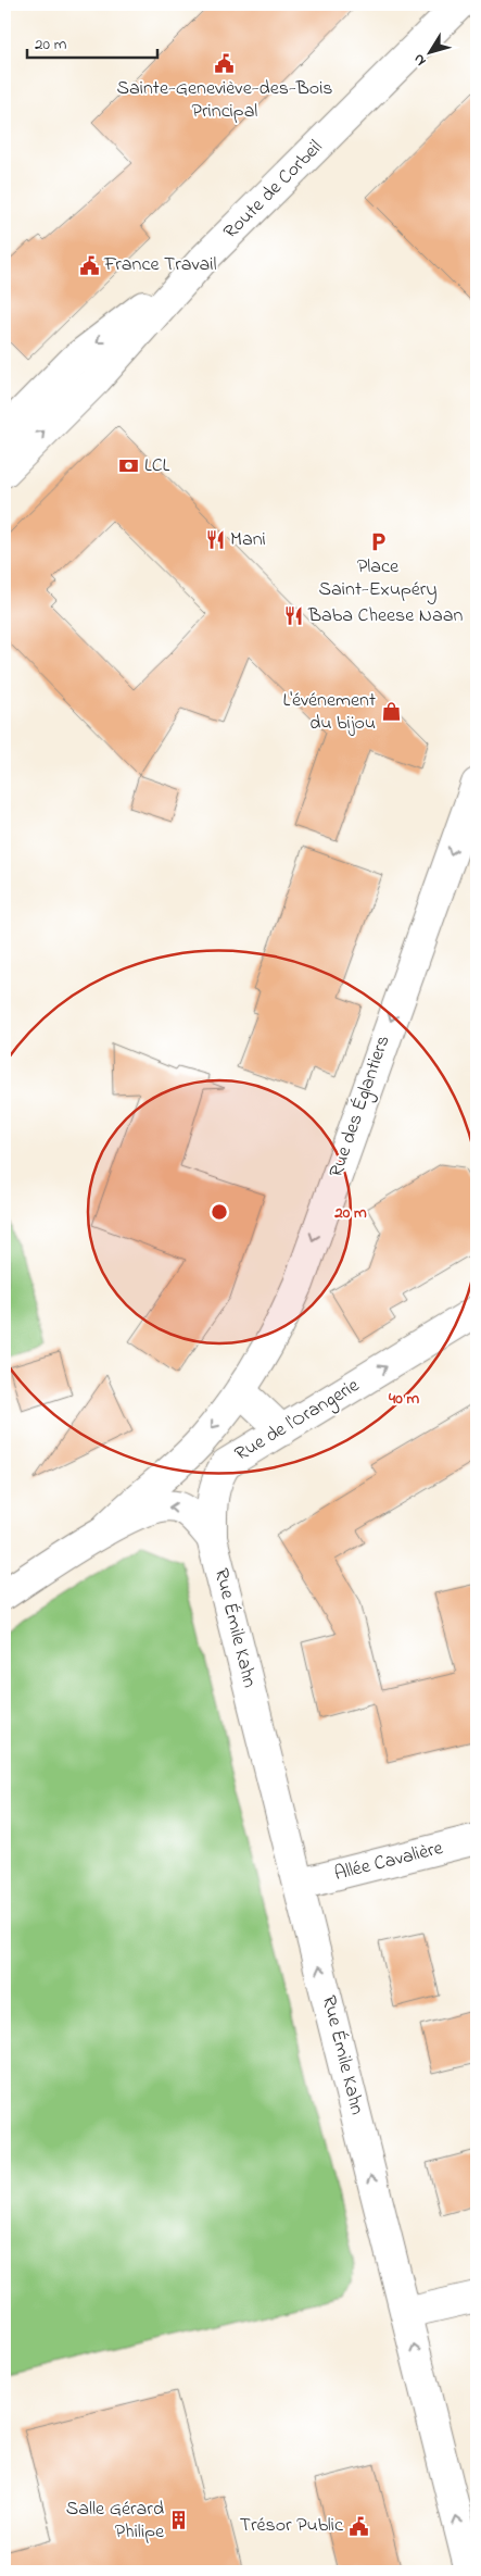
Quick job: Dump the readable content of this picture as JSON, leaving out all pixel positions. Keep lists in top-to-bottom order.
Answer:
{
  "streets": {
    "street": [
      "Route de Corbeil",
      "Rue des Églantiers",
      "Rue de l'Orangerie",
      "Rue Émile Kahn",
      "Allée Cavalière"
    ]
  },
  "crossings": [
    ["Rue de l'Orangerie", "Rue Émile Kahn"],
    ["Rue Émile Kahn", "Allée Cavalière"]
  ],
  "one_way": ["Rue des Églantiers", "Rue de l'Orangerie", "Rue Émile Kahn"],
  "places": {
    "public building": ["Sainte-Geneviève-des-Bois Principal", "France Travail", "Trésor Public"],
    "bank": ["LCL"],
    "restaurant": ["Mani", "Baba Cheese Naan"],
    "parking": ["Place Saint-Exupéry"],
    "shop": ["L'événement du bijou"],
    "building": ["Salle Gérard Philipe"]
  },
  "scale_bar": "20 m",
  "north": "bottom left",
  "rings": ["20 m", "40 m"]
}
